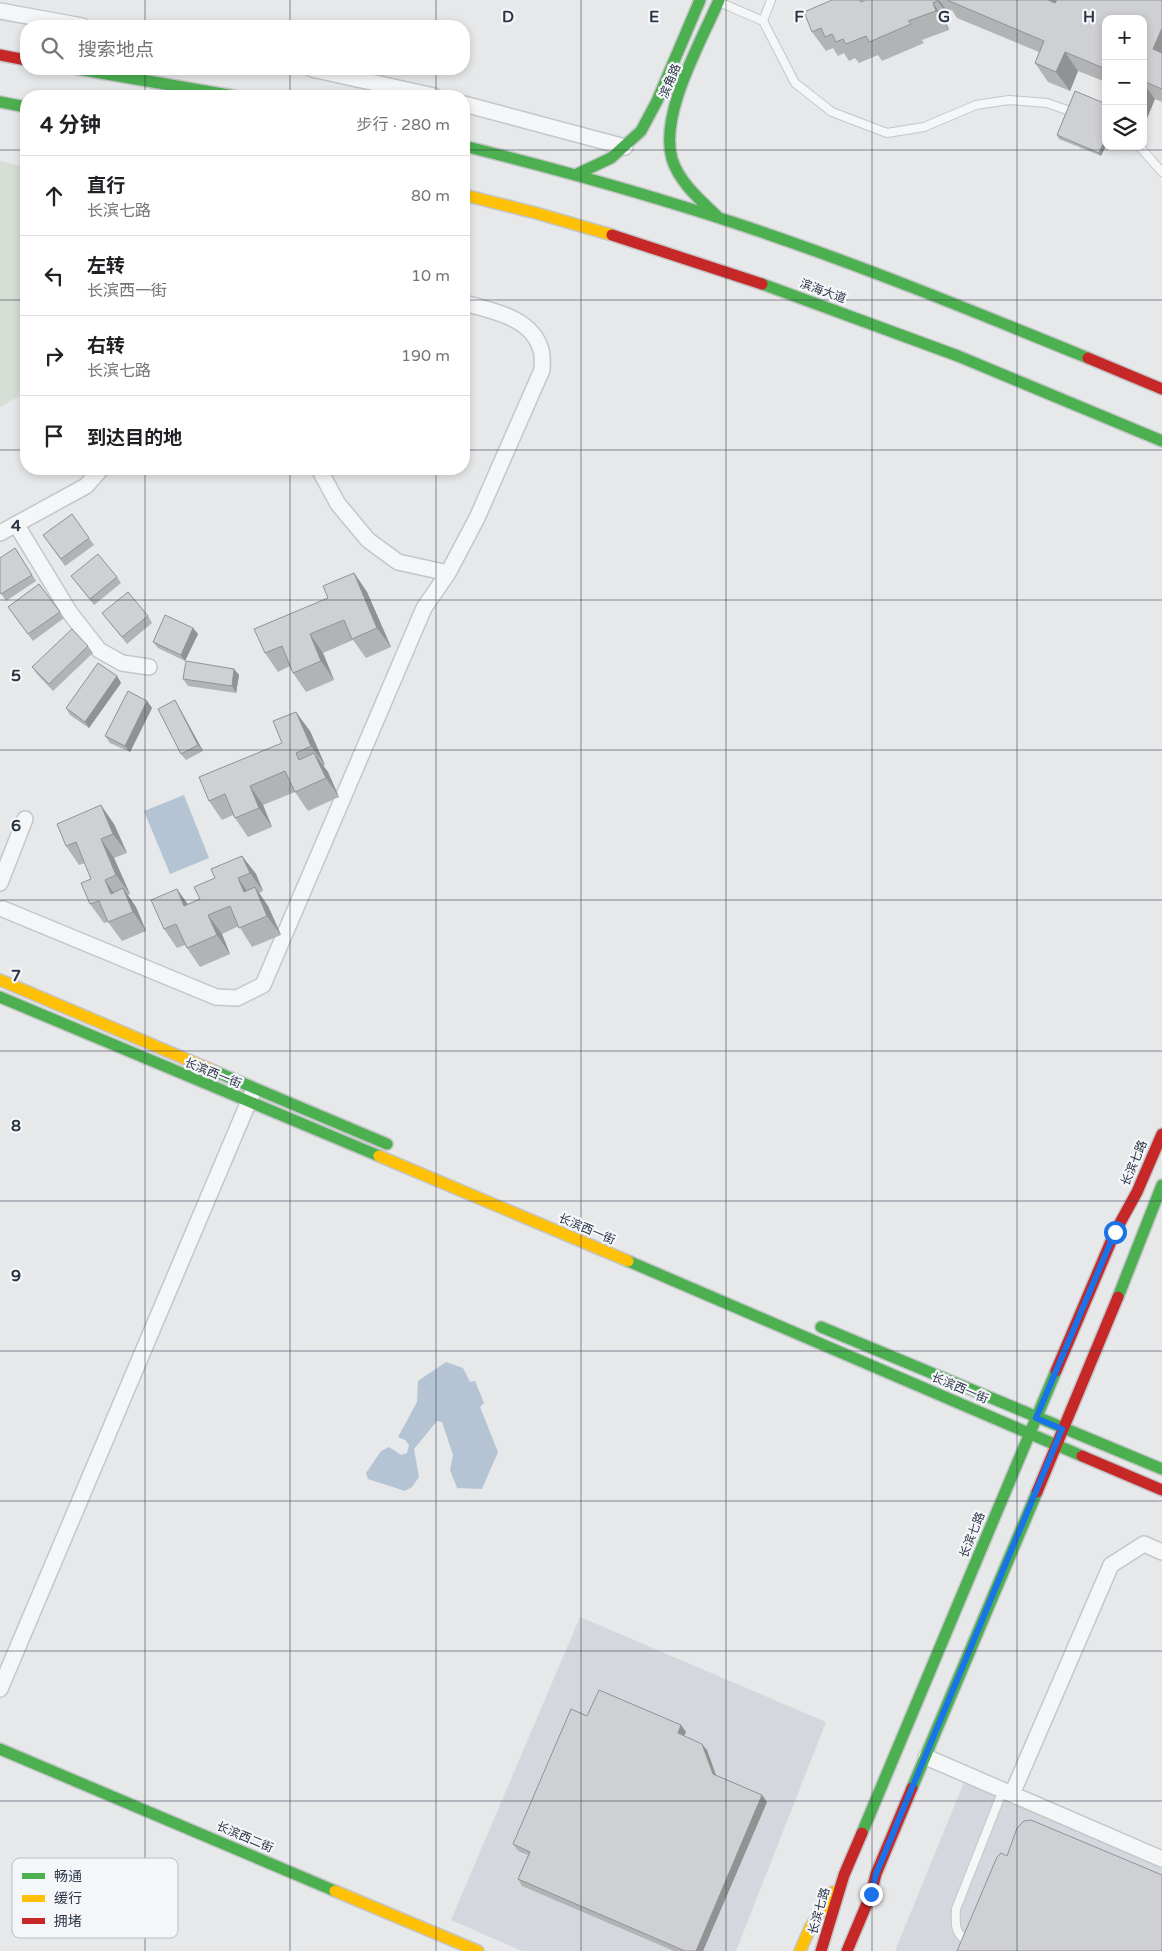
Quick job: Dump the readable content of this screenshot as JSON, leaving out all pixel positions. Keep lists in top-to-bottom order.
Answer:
{
  "streets": {
    "main road": [
      "滨角路",
      "滨海大道",
      "长滨西一街",
      "长滨七路",
      "长滨西二街"
    ]
  },
  "crossings": [
    ["长滨西一街", "长滨七路"]
  ],
  "legend": ["畅通", "缓行", "拥堵"],
  "page": {
    "map_buttons": ["+", "−"],
    "search": "搜索地点",
    "heading": ["4 分钟", "步行 · 280 m"],
    "list": [
      ["直行", "长滨七路", "80 m"],
      ["左转", "长滨西一街", "10 m"],
      ["右转", "长滨七路", "190 m"],
      "到达目的地"
    ]
  },
  "grid": {
    "columns": [
      "D",
      "E",
      "F",
      "G",
      "H"
    ],
    "rows": [
      "4",
      "5",
      "6",
      "7",
      "8",
      "9"
    ]
  }
}
